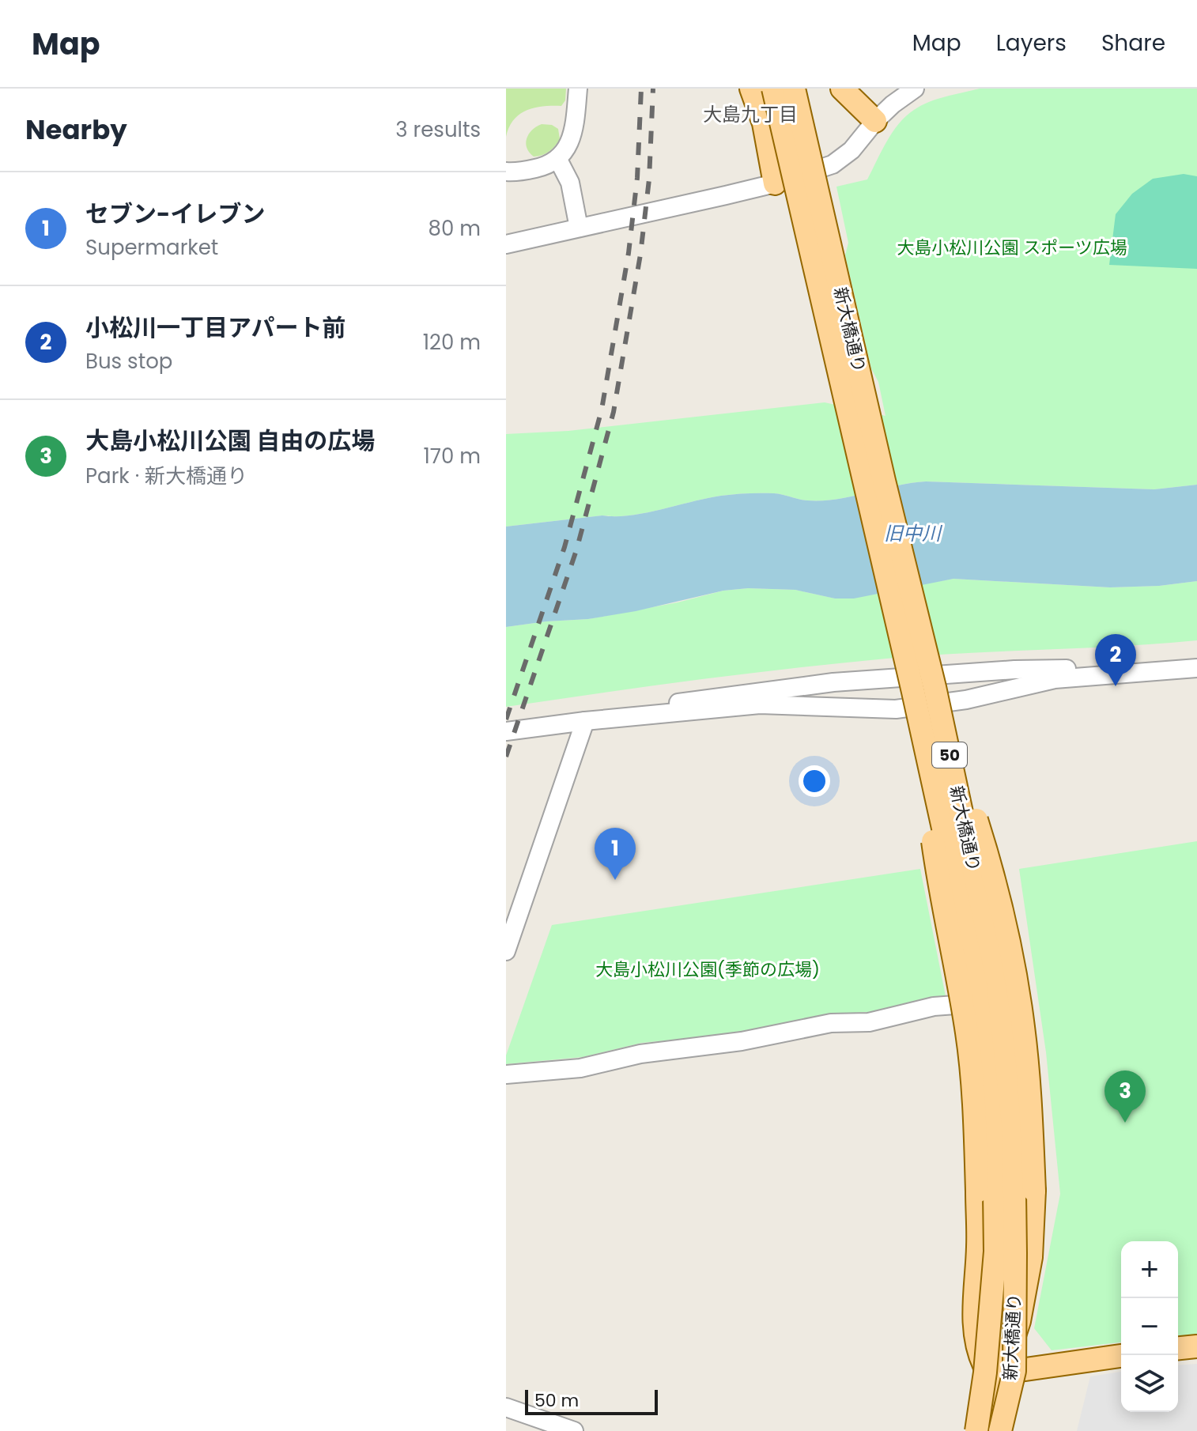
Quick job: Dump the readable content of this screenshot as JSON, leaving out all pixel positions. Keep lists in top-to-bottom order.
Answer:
{
  "streets": {
    "main road": ["新大橋通り", "50"]
  },
  "districts": ["大島九丁目"],
  "water": ["旧中川"],
  "parks": ["大島小松川公園 スポーツ広場", "大島小松川公園(季節の広場)"],
  "scale_bar": "50 m",
  "page": {
    "header": "Map",
    "nav": ["Map", "Layers", "Share"],
    "heading": ["Nearby", "3 results"],
    "list": [
      {
        "mark": "1",
        "name": "セブン-イレブン",
        "note": "Supermarket",
        "value": "80 m"
      },
      {
        "mark": "2",
        "name": "小松川一丁目アパート前",
        "note": "Bus stop",
        "value": "120 m"
      },
      {
        "mark": "3",
        "name": "大島小松川公園 自由の広場",
        "note": "Park · 新大橋通り",
        "value": "170 m"
      }
    ],
    "pins": ["2", "1", "3"],
    "map_buttons": ["+", "−"],
    "scale": "50 m"
  }
}
